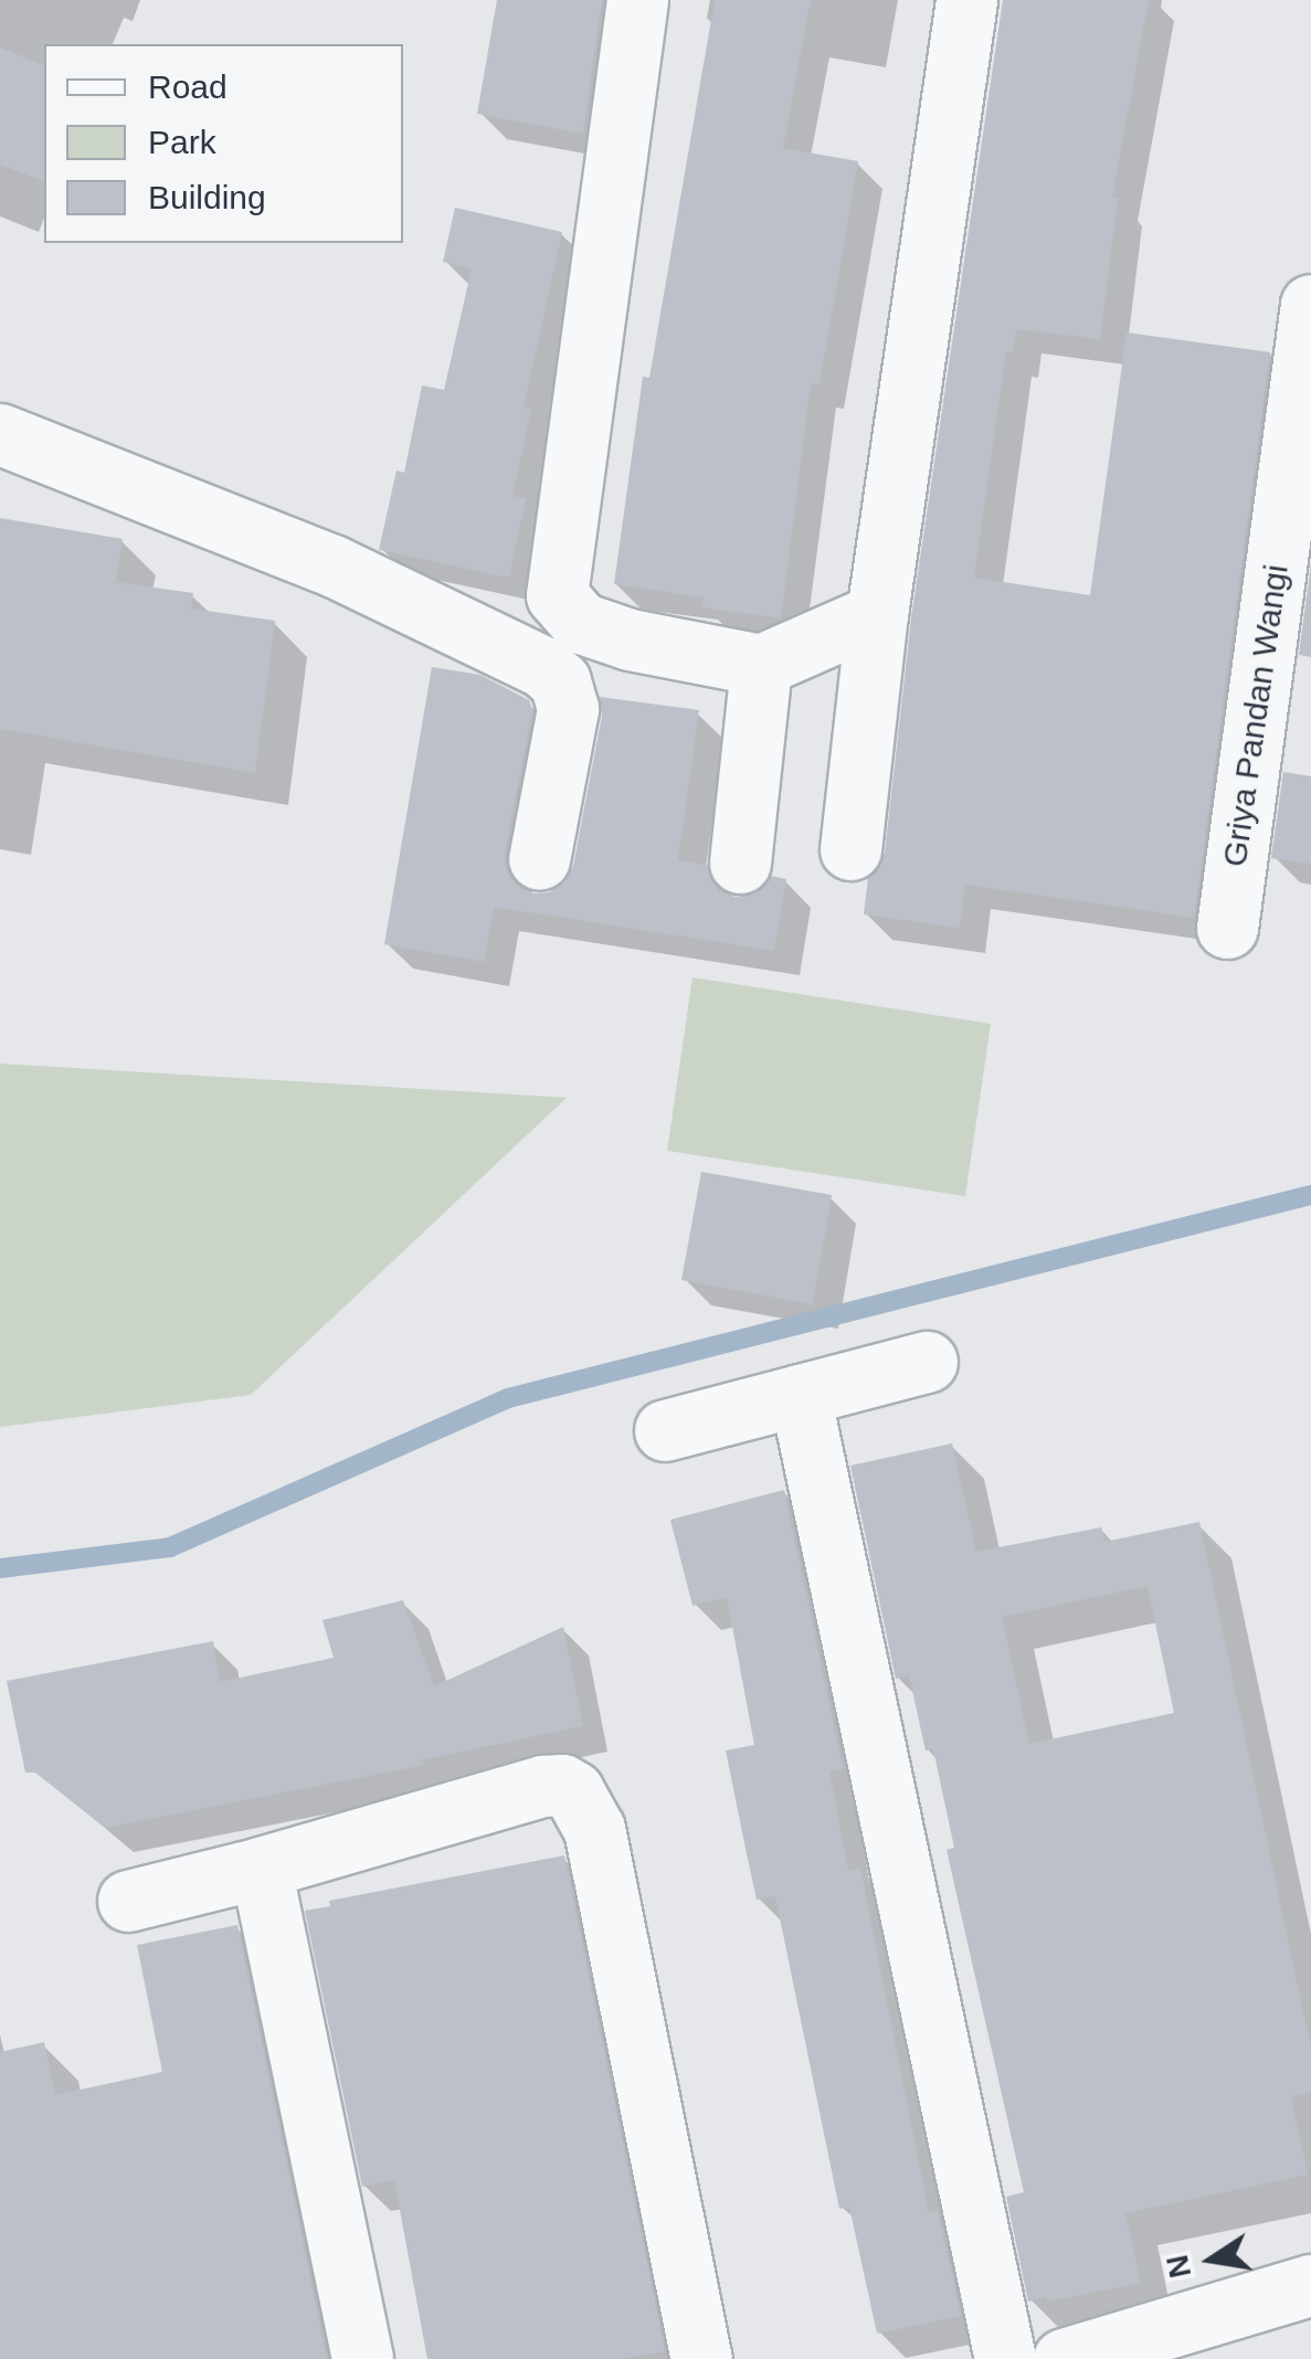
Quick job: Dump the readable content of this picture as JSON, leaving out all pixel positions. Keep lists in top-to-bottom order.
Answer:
{
  "streets": {
    "street": ["Griya Pandan Wangi"]
  },
  "legend": ["Road", "Park", "Building"],
  "north": "left"
}
